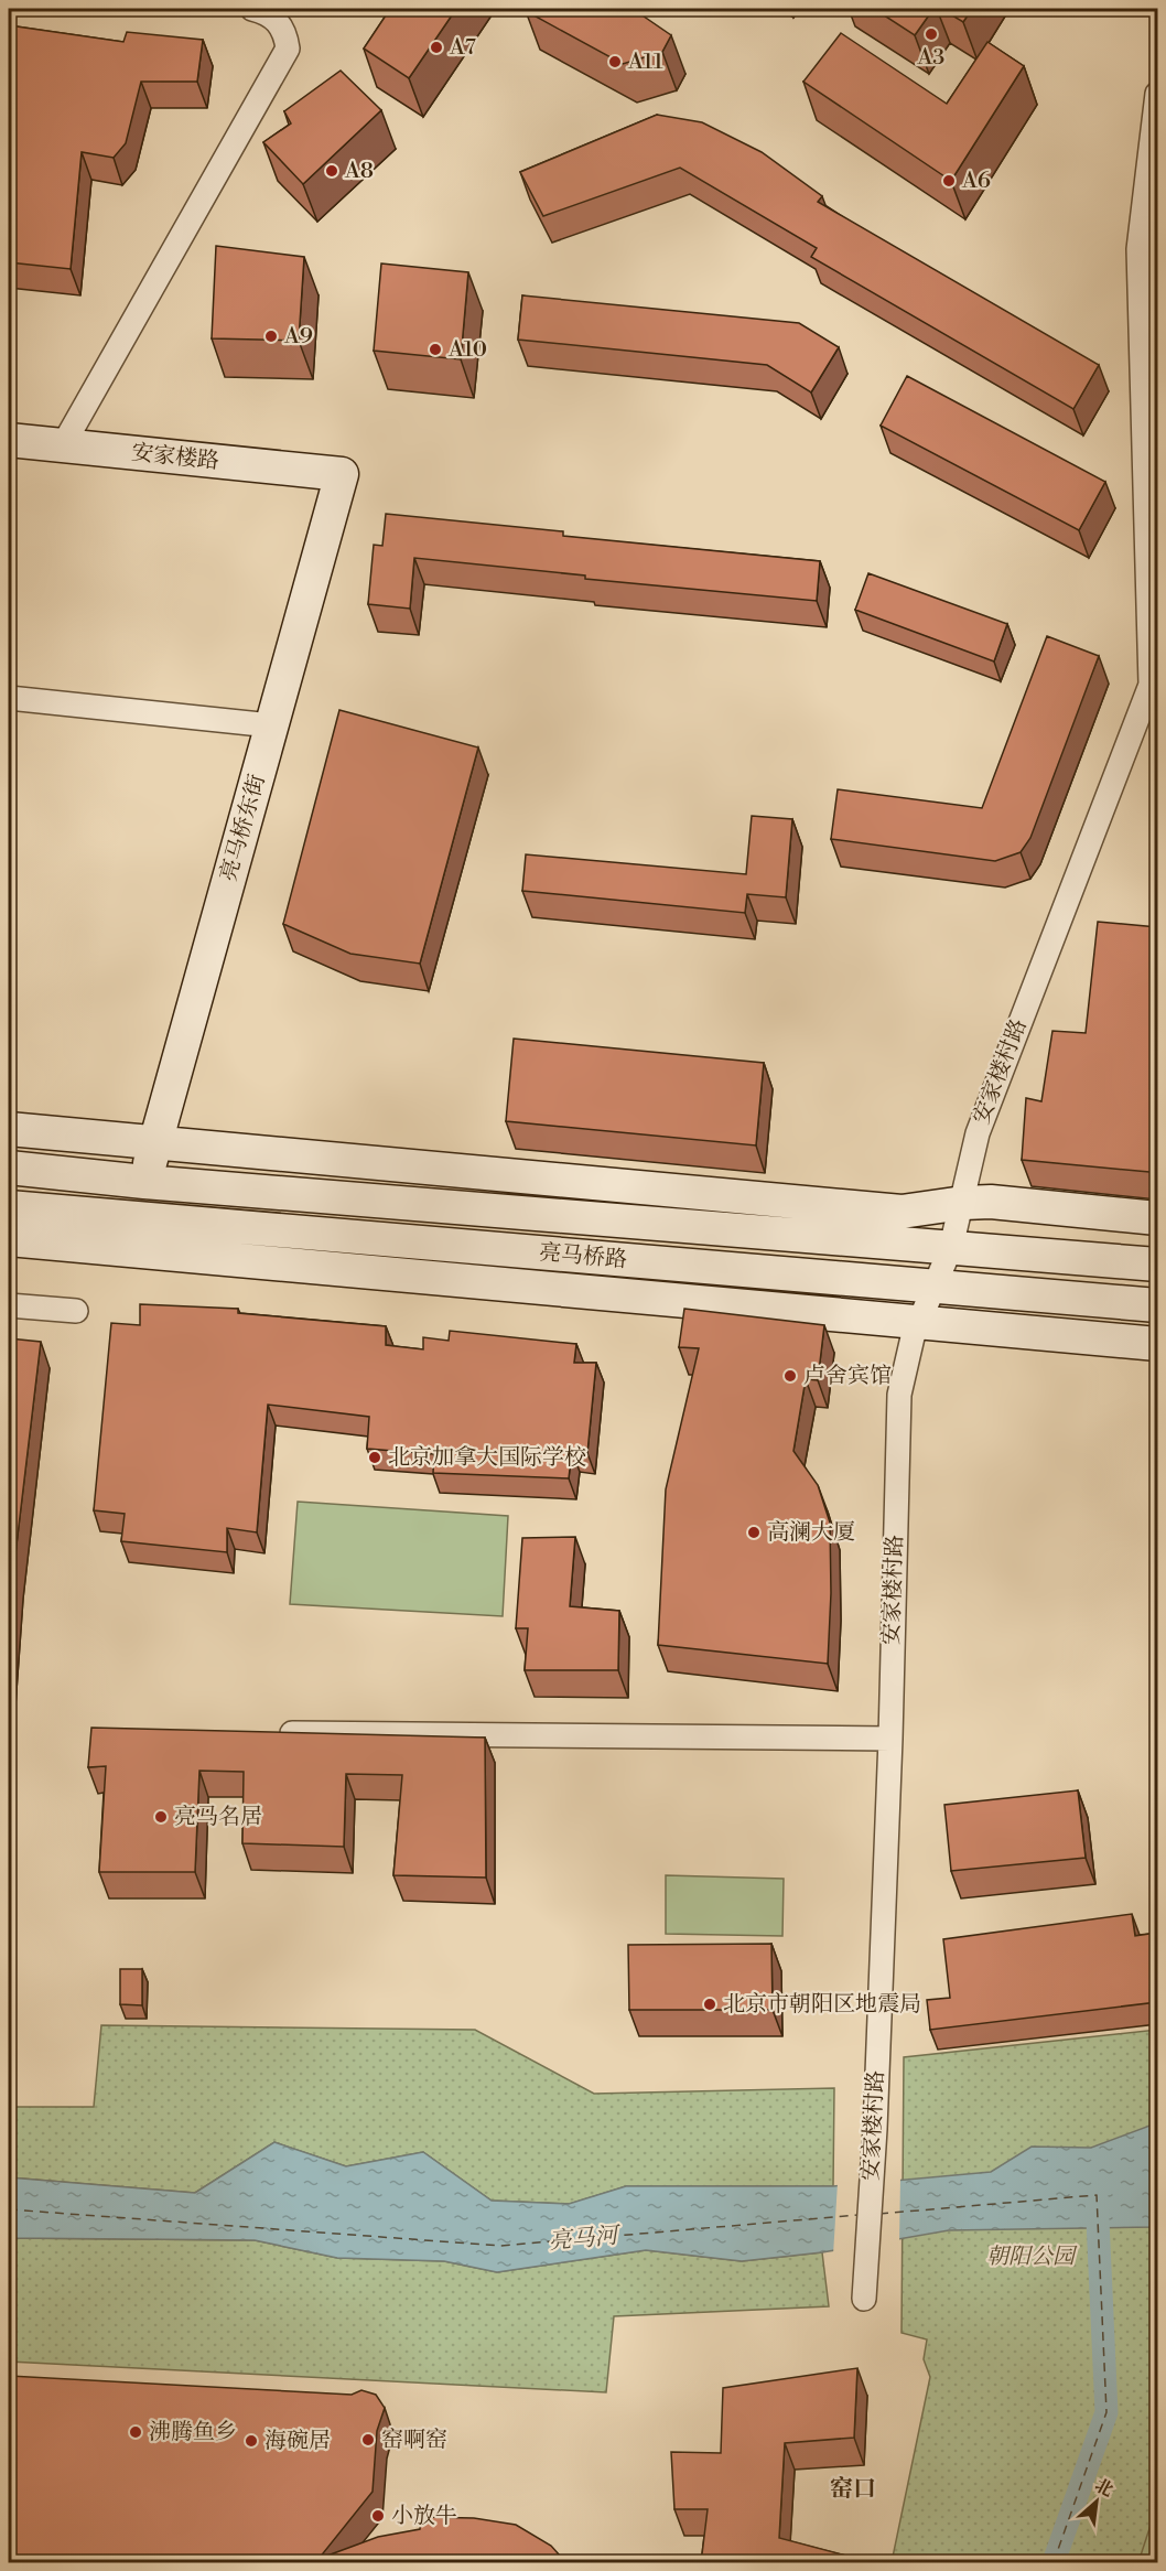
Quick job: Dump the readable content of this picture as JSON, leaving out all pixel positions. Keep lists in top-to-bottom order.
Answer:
{
  "streets": {
    "street": [
      "安家楼路",
      "亮马桥东街",
      "安家楼村路",
      "亮马桥路"
    ]
  },
  "crossings": [
    ["安家楼路", "亮马桥东街"],
    ["亮马桥东街", "亮马桥路"],
    ["安家楼村路", "亮马桥路"]
  ],
  "districts": ["窑口"],
  "water": ["亮马河"],
  "parks": ["朝阳公园"],
  "places": [
    "A3",
    "A7",
    "A11",
    "A8",
    "A6",
    "A9",
    "A10",
    "卢舍宾馆",
    "北京加拿大国际学校",
    "高澜大厦",
    "亮马名居",
    "北京市朝阳区地震局",
    "沸腾鱼乡",
    "窑啊窑",
    "海碗居",
    "小放牛"
  ],
  "north": "top right"
}
